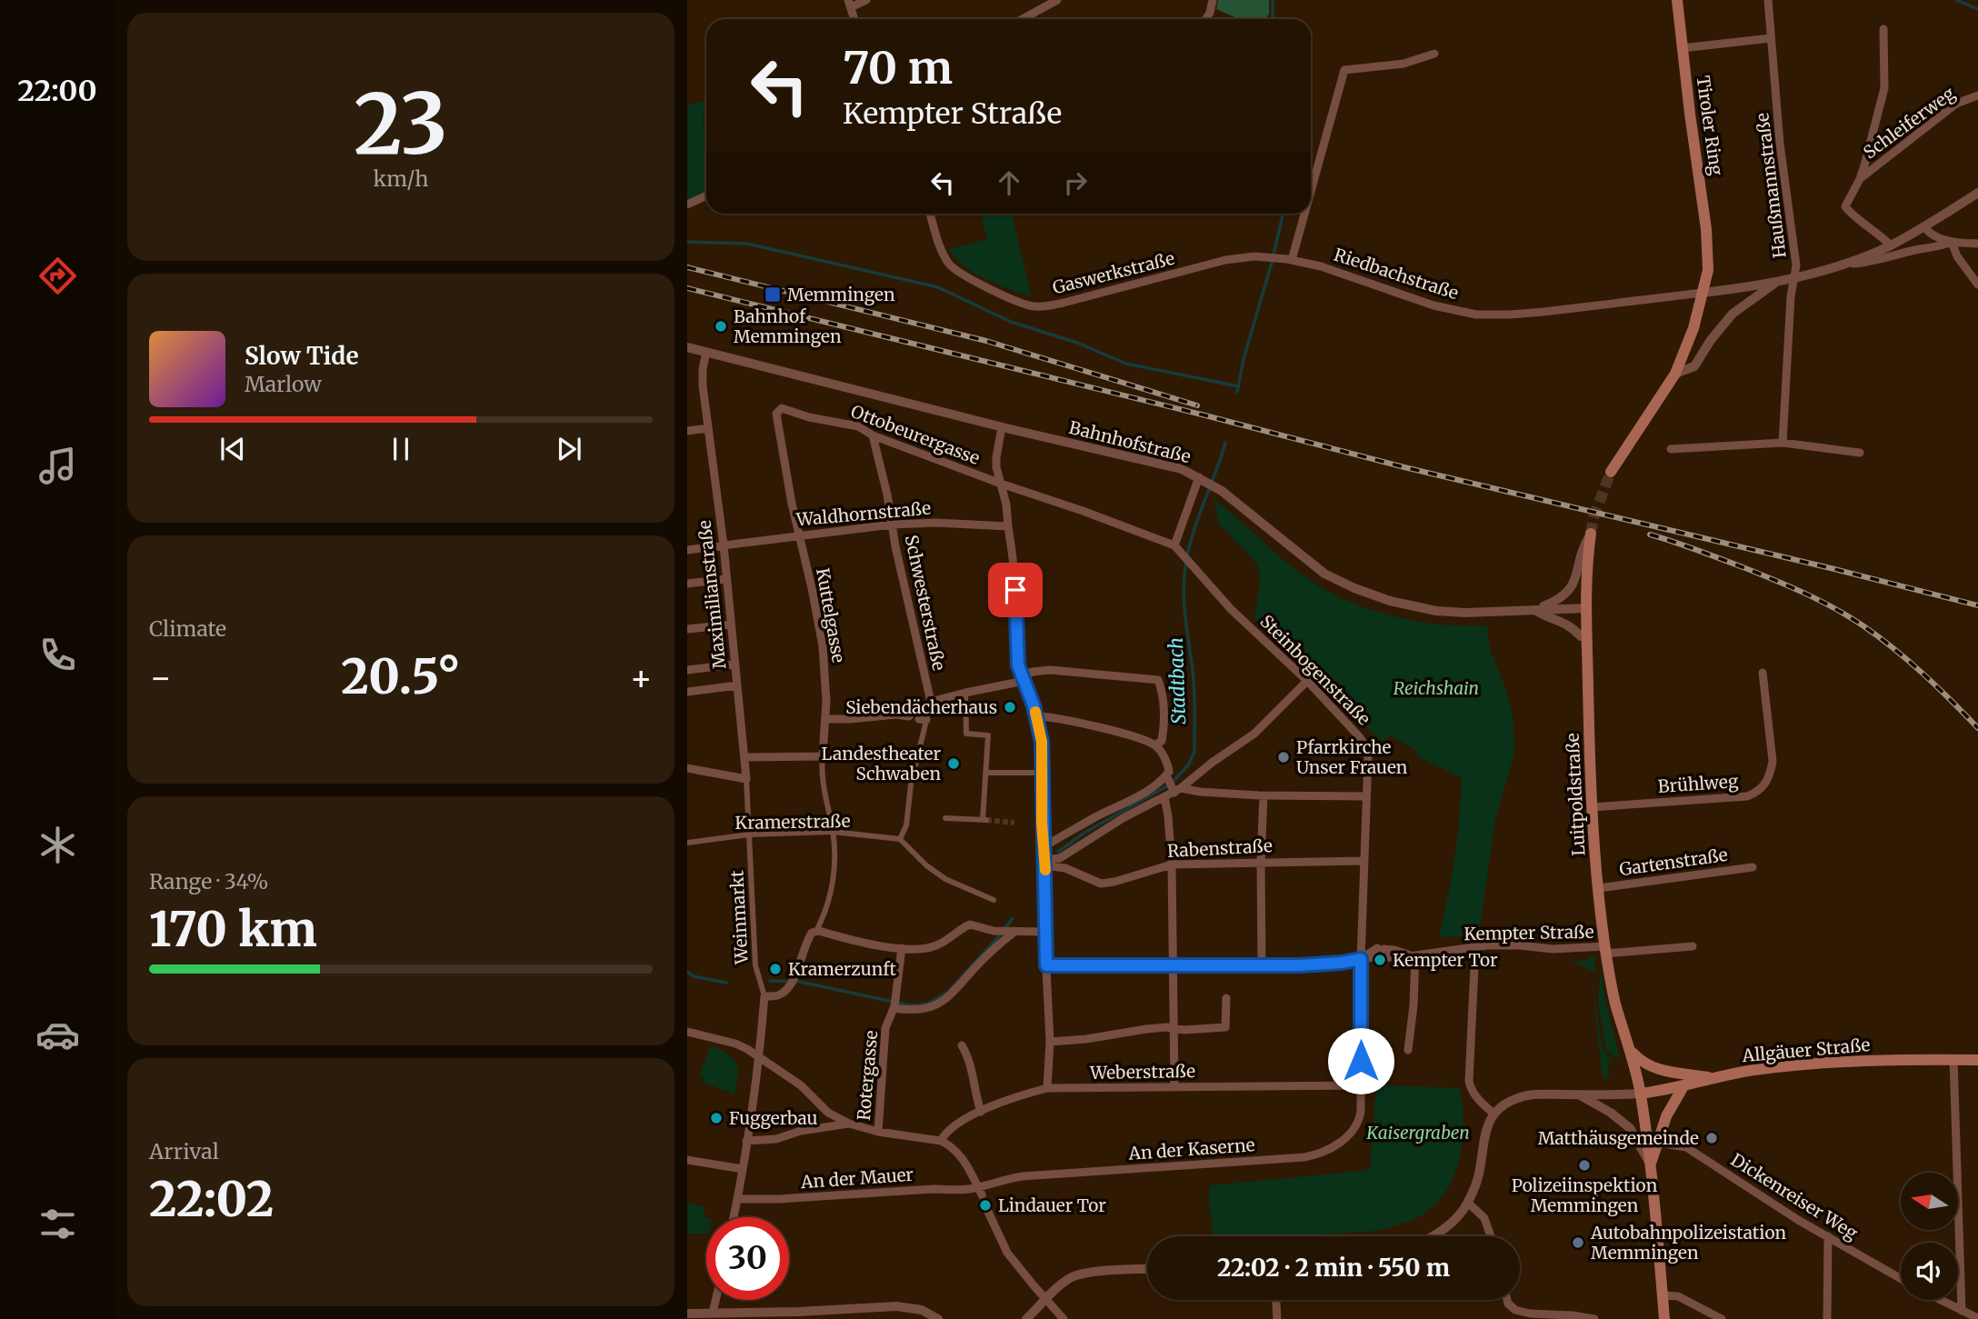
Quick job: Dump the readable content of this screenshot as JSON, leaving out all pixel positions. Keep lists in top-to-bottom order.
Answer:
{
  "streets": {
    "main road": ["Tiroler Ring", "Luitpoldstraße", "Allgäuer Straße"],
    "street": [
      "Schleiferweg",
      "Haußmannstraße",
      "Gaswerkstraße",
      "Riedbachstraße",
      "Ottobeurergasse",
      "Bahnhofstraße",
      "Waldhornstraße",
      "Maximilianstraße",
      "Schwesterstraße",
      "Kuttelgasse",
      "Steinbogenstraße",
      "Brühlweg",
      "Kramerstraße",
      "Rabenstraße",
      "Gartenstraße",
      "Weinmarkt",
      "Kempter Straße",
      "Weberstraße",
      "Rotergasse",
      "An der Kaserne",
      "An der Mauer",
      "Dickenreiser Weg"
    ]
  },
  "crossings": [
    ["Tiroler Ring", "Riedbachstraße"],
    ["Gaswerkstraße", "Riedbachstraße"],
    ["Ottobeurergasse", "Schwesterstraße"],
    ["Ottobeurergasse", "Kuttelgasse"],
    ["Bahnhofstraße", "Maximilianstraße"],
    ["Bahnhofstraße", "Luitpoldstraße"],
    ["Waldhornstraße", "Maximilianstraße"],
    ["Waldhornstraße", "Schwesterstraße"],
    ["Waldhornstraße", "Kuttelgasse"],
    ["Maximilianstraße", "Kramerstraße"],
    ["Maximilianstraße", "Weinmarkt"],
    ["Kuttelgasse", "Kramerstraße"],
    ["Steinbogenstraße", "Rabenstraße"],
    ["Steinbogenstraße", "Kempter Straße"],
    ["Steinbogenstraße", "An der Kaserne"],
    ["Brühlweg", "Luitpoldstraße"],
    ["Luitpoldstraße", "Gartenstraße"],
    ["Luitpoldstraße", "Kempter Straße"],
    ["Luitpoldstraße", "Allgäuer Straße"],
    ["Kramerstraße", "Weinmarkt"],
    ["Kempter Straße", "An der Kaserne"],
    ["Weberstraße", "An der Kaserne"],
    ["An der Kaserne", "An der Mauer"]
  ],
  "water": ["Stadtbach"],
  "parks": ["Reichshain", "Kaisergraben"],
  "places": {
    "transit": ["Memmingen"],
    "other": [
      "Bahnhof Memmingen",
      "Siebendächerhaus",
      "Pfarrkirche Unser Frauen",
      "Landestheater Schwaben",
      "Kempter Tor",
      "Kramerzunft",
      "Fuggerbau",
      "Matthäusgemeinde",
      "Polizeiinspektion Memmingen",
      "Lindauer Tor",
      "Autobahnpolizeistation Memmingen"
    ]
  },
  "north": "left",
  "page": {
    "tabs": "22:00",
    "tile": [
      ["23", "km/h"],
      "Climate",
      ["Range · 34%", "170 km"],
      ["Arrival", "22:02"]
    ],
    "turn": ["70 m", "Kempter Straße"],
    "song": ["Slow Tide", "Marlow"],
    "heat": ["−", "20.5°", "+"],
    "limit": "30",
    "trip": "22:02 · 2 min · 550 m"
  }
}
